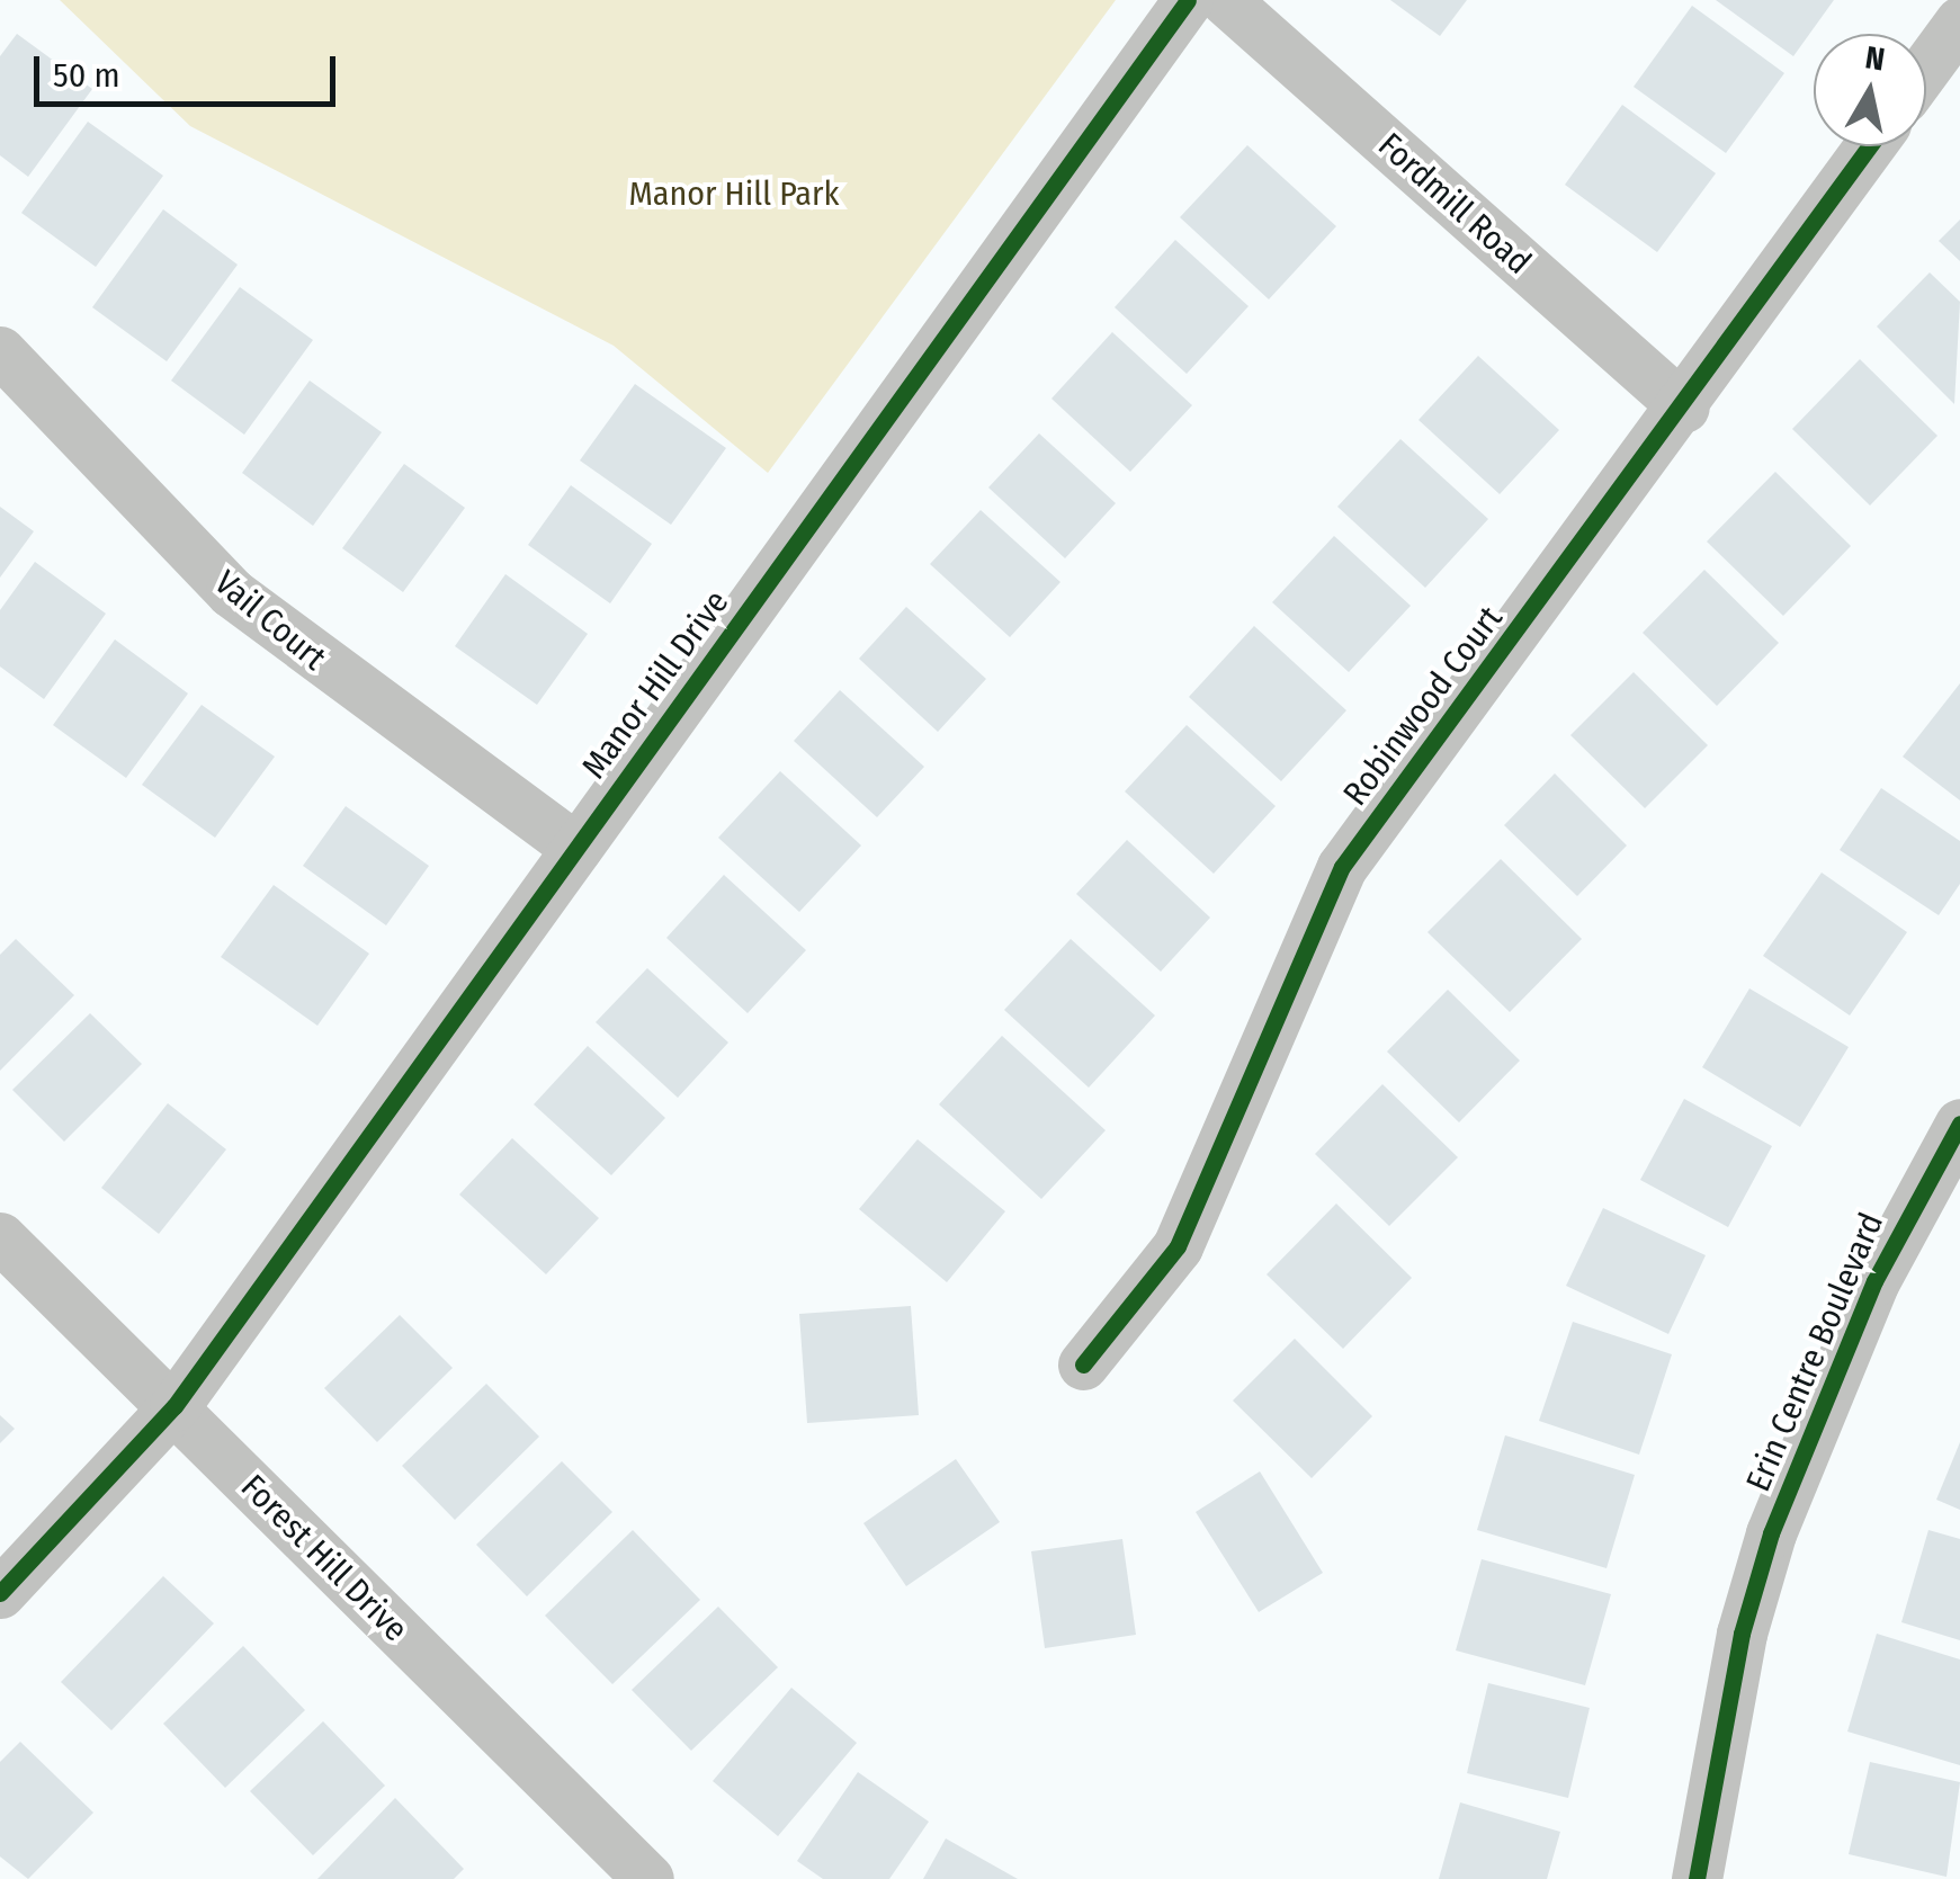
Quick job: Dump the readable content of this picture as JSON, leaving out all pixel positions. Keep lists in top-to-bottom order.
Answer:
{
  "streets": {
    "street": [
      "Fordmill Road",
      "Vail Court",
      "Manor Hill Drive",
      "Robinwood Court",
      "Erin Centre Boulevard",
      "Forest Hill Drive"
    ]
  },
  "crossings": [
    ["Fordmill Road", "Robinwood Court"],
    ["Vail Court", "Manor Hill Drive"],
    ["Manor Hill Drive", "Forest Hill Drive"]
  ],
  "parks": ["Manor Hill Park"],
  "scale_bar": "50 m",
  "north": "top"
}
